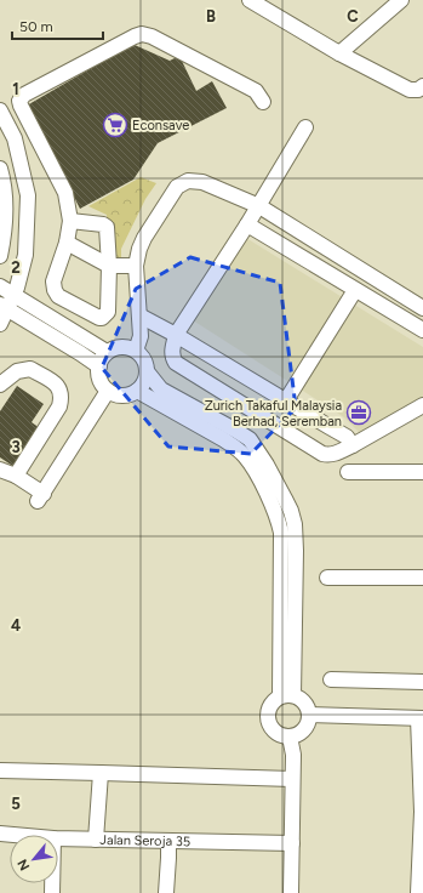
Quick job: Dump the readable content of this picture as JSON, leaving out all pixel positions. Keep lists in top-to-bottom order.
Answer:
{
  "streets": {
    "street": ["Jalan Seroja 35"]
  },
  "places": {
    "supermarket": ["Econsave"],
    "office": ["Zurich Takaful Malaysia Berhad, Seremban"]
  },
  "scale_bar": "50 m",
  "north": "bottom left",
  "grid": {
    "columns": ["B", "C"],
    "rows": [
      "1",
      "2",
      "3",
      "4",
      "5"
    ]
  }
}
